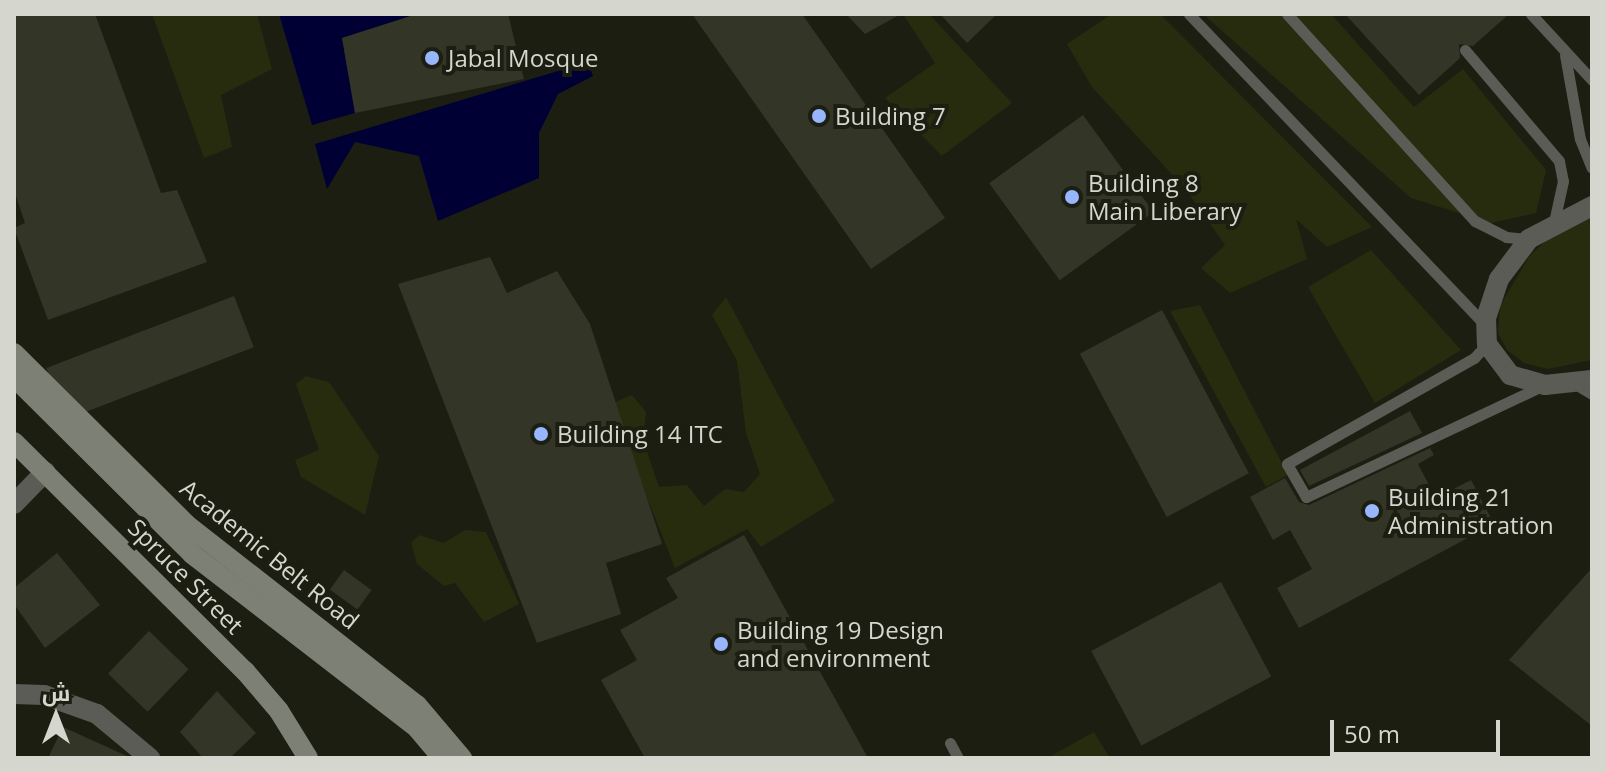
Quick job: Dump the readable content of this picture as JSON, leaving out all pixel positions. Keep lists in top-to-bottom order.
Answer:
{
  "streets": {
    "street": ["Academic Belt Road", "Spruce Street"]
  },
  "places": [
    "Jabal Mosque",
    "Building 7",
    "Building 8 Main Liberary",
    "Building 14 ITC",
    "Building 21 Administration",
    "Building 19 Design and environment"
  ],
  "scale_bar": "50 m",
  "north": "top"
}
